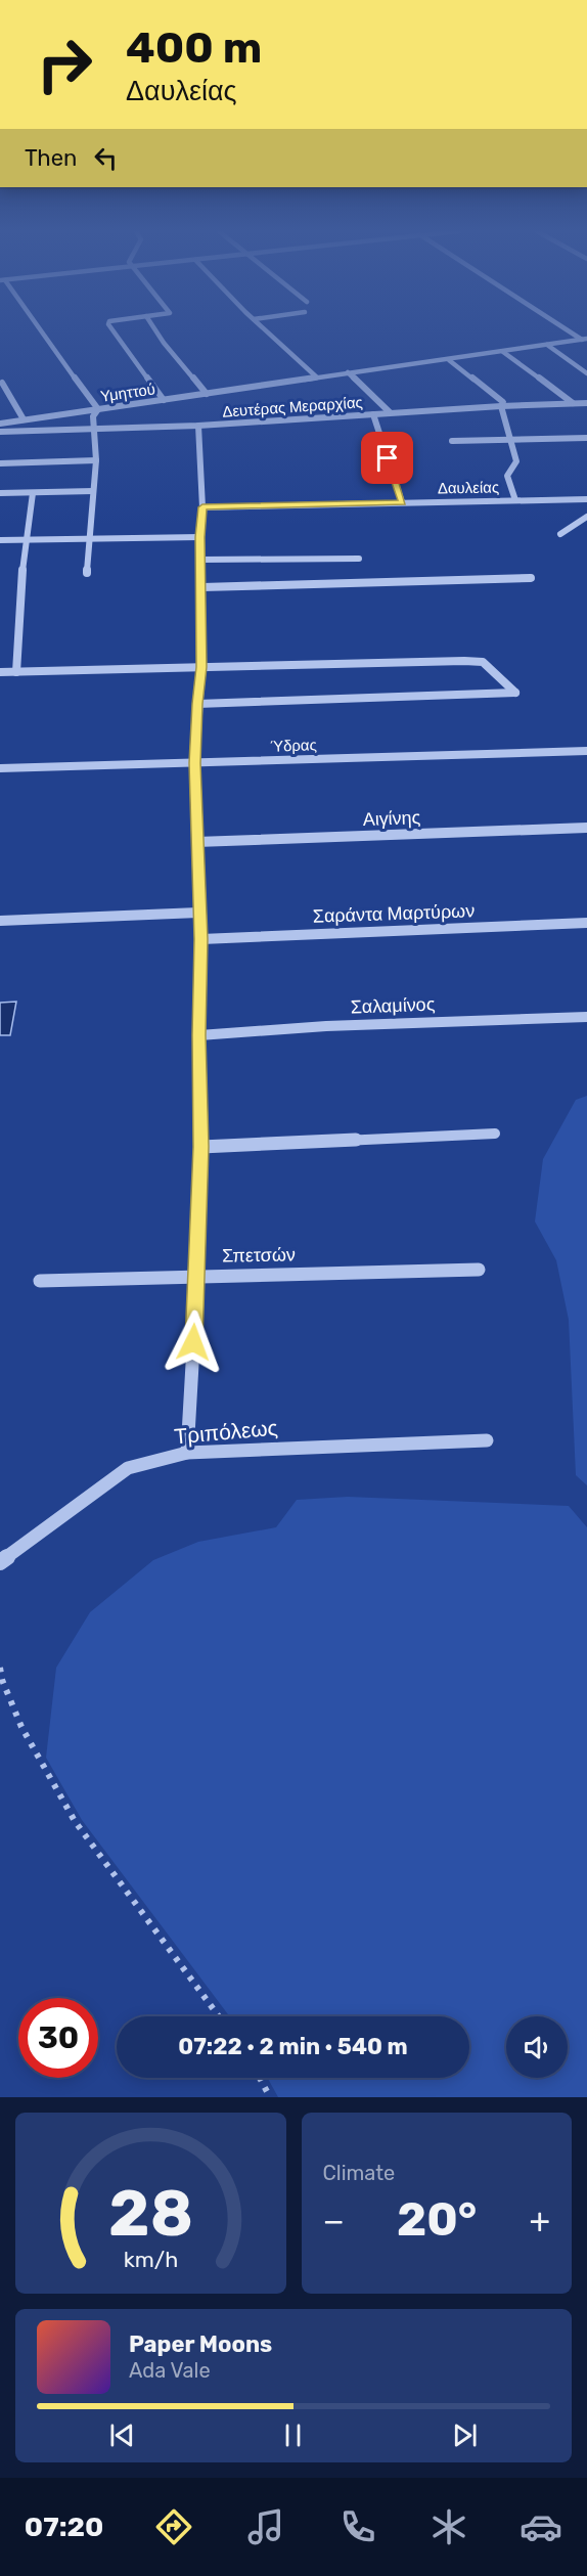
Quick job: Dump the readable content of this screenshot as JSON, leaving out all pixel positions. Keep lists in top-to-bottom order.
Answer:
{
  "streets": {
    "street": [
      "Υμηττού",
      "Δευτέρας Μεραρχίας",
      "Δαυλείας",
      "Ύδρας",
      "Αιγίνης",
      "Σαράντα Μαρτύρων",
      "Σαλαμίνος",
      "Σπετσών",
      "Τριπόλεως"
    ]
  },
  "page": {
    "turn": ["400 m", "Δαυλείας"],
    "then": "Then",
    "limit": "30",
    "trip": "07:22 · 2 min · 540 m",
    "tile": "Climate",
    "heat": ["−", "20°", "+"],
    "song": ["Paper Moons", "Ada Vale"],
    "tabs": "07:20",
    "gauge": ["28", "km/h"]
  }
}
